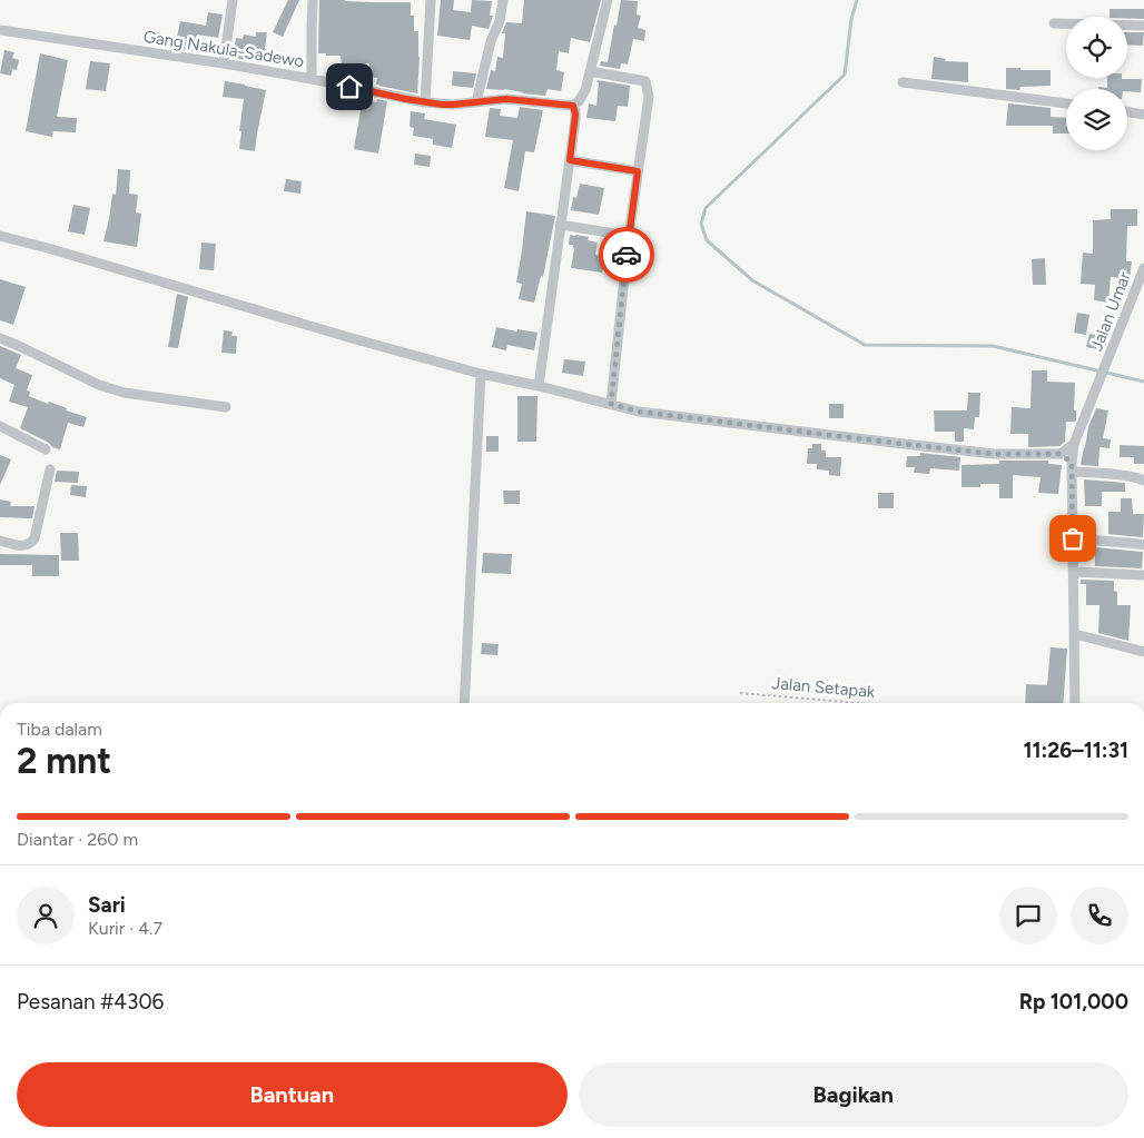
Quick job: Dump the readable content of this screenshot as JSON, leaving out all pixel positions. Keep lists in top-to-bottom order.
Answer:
{
  "streets": {
    "street": ["Gang Nakula-Sadewo", "Jalan Umar"],
    "path": ["Jalan Setapak"]
  },
  "page": {
    "heading": ["2 mnt", "Tiba dalam", "11:26–11:31"],
    "panel": [
      "Sari",
      "Kurir · 4.7",
      "Pesanan #4306",
      "Rp 101,000"
    ],
    "bar": "Diantar · 260 m",
    "buttons": ["Bantuan", "Bagikan"]
  }
}
